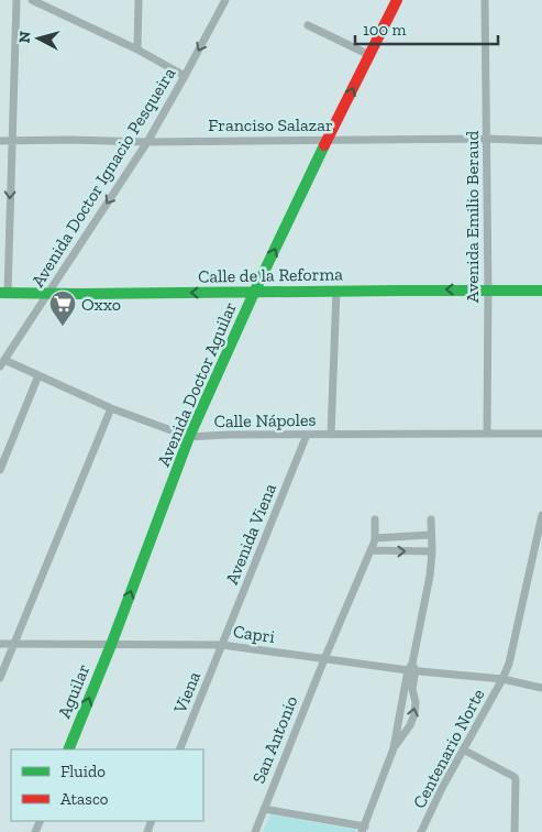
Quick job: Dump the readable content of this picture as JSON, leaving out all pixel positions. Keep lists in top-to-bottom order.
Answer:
{
  "streets": {
    "street": [
      "Franciso Salazar",
      "Avenida Doctor Ignacio Pesqueira",
      "Avenida Emilio Beraud",
      "Calle de la Reforma",
      "Avenida Doctor Aguilar",
      "Calle Nápoles",
      "Avenida Viena",
      "Capri",
      "Aguilar",
      "Viena",
      "San Antonio",
      "Centenario Norte"
    ]
  },
  "crossings": [
    ["Franciso Salazar", "Avenida Doctor Ignacio Pesqueira"],
    ["Franciso Salazar", "Avenida Emilio Beraud"],
    ["Franciso Salazar", "Avenida Doctor Aguilar"],
    ["Avenida Doctor Ignacio Pesqueira", "Calle de la Reforma"],
    ["Avenida Doctor Ignacio Pesqueira", "Calle Nápoles"],
    ["Avenida Emilio Beraud", "Calle de la Reforma"],
    ["Avenida Emilio Beraud", "Calle Nápoles"],
    ["Calle de la Reforma", "Avenida Doctor Aguilar"],
    ["Avenida Doctor Aguilar", "Calle Nápoles"],
    ["Avenida Doctor Aguilar", "Capri"],
    ["Avenida Doctor Aguilar", "Aguilar"],
    ["Calle Nápoles", "Avenida Viena"],
    ["Avenida Viena", "Capri"],
    ["Avenida Viena", "Viena"],
    ["Capri", "Aguilar"],
    ["Capri", "Viena"],
    ["Capri", "San Antonio"],
    ["Capri", "Centenario Norte"]
  ],
  "one_way": ["Avenida Doctor Ignacio Pesqueira", "Calle de la Reforma"],
  "places": {
    "supermarket": ["Oxxo"]
  },
  "legend": ["Fluido", "Atasco"],
  "scale_bar": "100 m",
  "north": "left"
}
